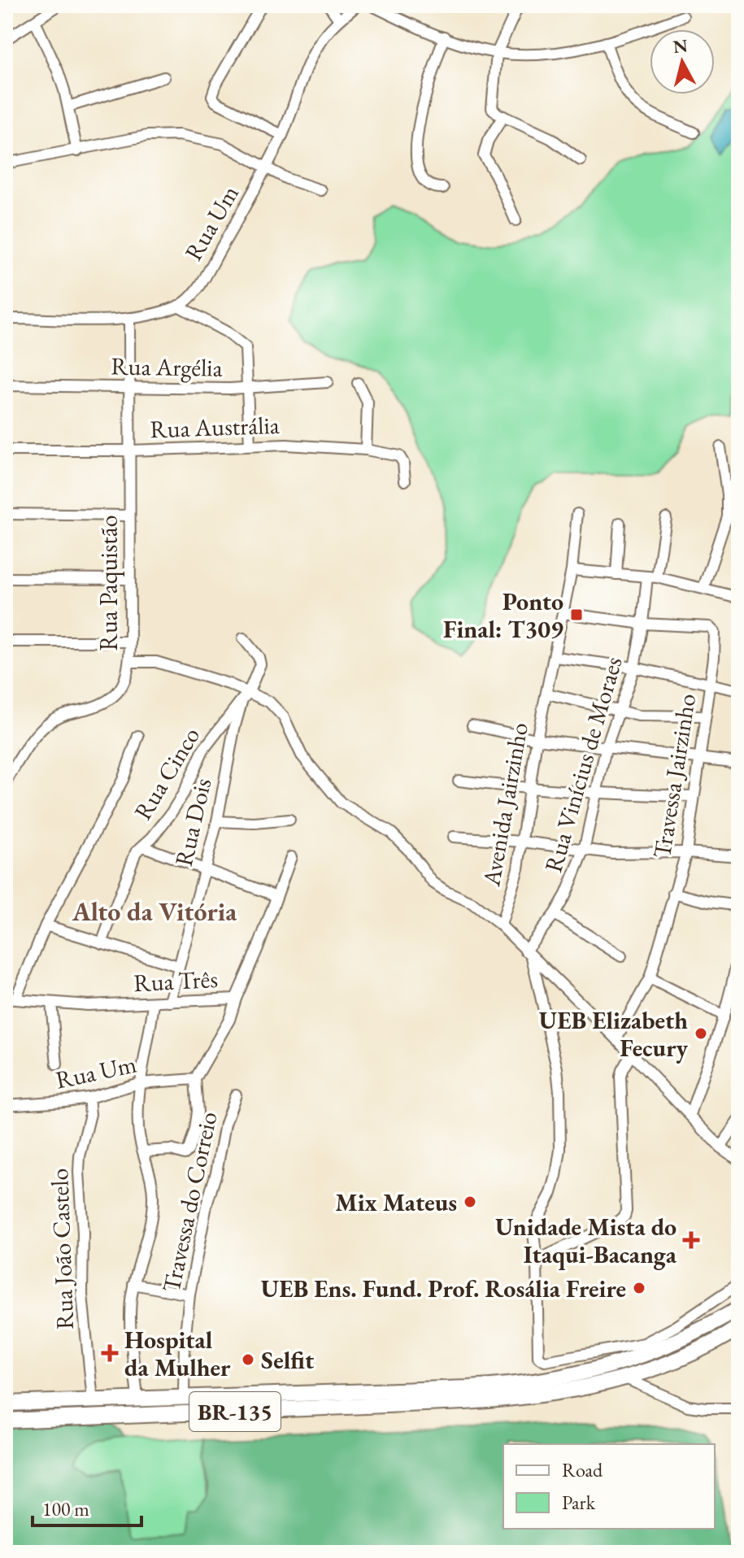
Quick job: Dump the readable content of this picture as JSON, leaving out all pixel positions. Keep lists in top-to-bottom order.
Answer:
{
  "streets": {
    "highway": ["BR-135"],
    "street": [
      "Rua Um",
      "Rua Argélia",
      "Rua Austrália",
      "Rua Paquistão",
      "Rua Vinícius de Moraes",
      "Rua Cinco",
      "Travessa Jairzinho",
      "Avenida Jairzinho",
      "Rua Dois",
      "Rua Três",
      "Travessa do Correio",
      "Rua João Castelo"
    ]
  },
  "crossings": [
    ["Rua Um", "Rua Paquistão"],
    ["Rua Um", "Rua João Castelo"],
    ["Rua Argélia", "Rua Paquistão"],
    ["Rua Austrália", "Rua Paquistão"],
    ["Rua Vinícius de Moraes", "Travessa Jairzinho"],
    ["Rua Cinco", "Rua Dois"],
    ["Rua Dois", "Rua Três"],
    ["Travessa do Correio", "BR-135"],
    ["Rua João Castelo", "BR-135"]
  ],
  "districts": ["Alto da Vitória"],
  "places": {
    "transit": ["Ponto Final: T309"],
    "other": [
      "UEB Elizabeth Fecury",
      "Mix Mateus",
      "UEB Ens. Fund. Prof. Rosália Freire",
      "Selfit"
    ],
    "health": ["Unidade Mista do Itaqui-Bacanga", "Hospital da Mulher"]
  },
  "legend": ["Road", "Park"],
  "scale_bar": "100 m",
  "north": "top"
}
